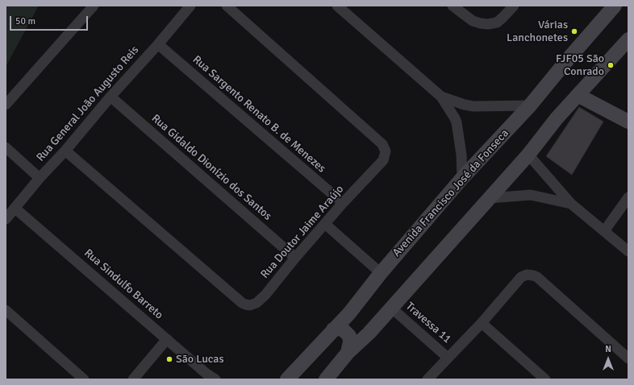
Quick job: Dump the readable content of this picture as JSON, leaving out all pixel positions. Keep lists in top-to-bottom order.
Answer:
{
  "streets": {
    "main road": ["Avenida Francisco José da Fonseca"],
    "street": [
      "Rua General João Augusto Reis",
      "Rua Sargento Renato B. de Menezes",
      "Rua Gidaldo Dionízio dos Santos",
      "Rua Doutor Jaime Araújo",
      "Rua Sindulfo Barreto",
      "Travessa 11"
    ]
  },
  "crossings": [
    ["Rua General João Augusto Reis", "Rua Sargento Renato B. de Menezes"],
    ["Rua General João Augusto Reis", "Rua Gidaldo Dionízio dos Santos"],
    ["Rua General João Augusto Reis", "Rua Doutor Jaime Araújo"],
    ["Rua General João Augusto Reis", "Rua Sindulfo Barreto"],
    ["Rua Sargento Renato B. de Menezes", "Rua Doutor Jaime Araújo"],
    ["Rua Gidaldo Dionízio dos Santos", "Rua Doutor Jaime Araújo"]
  ],
  "places": ["Várias Lanchonetes", "FJF05 São Conrado", "São Lucas"],
  "scale_bar": "50 m",
  "north": "top"
}
